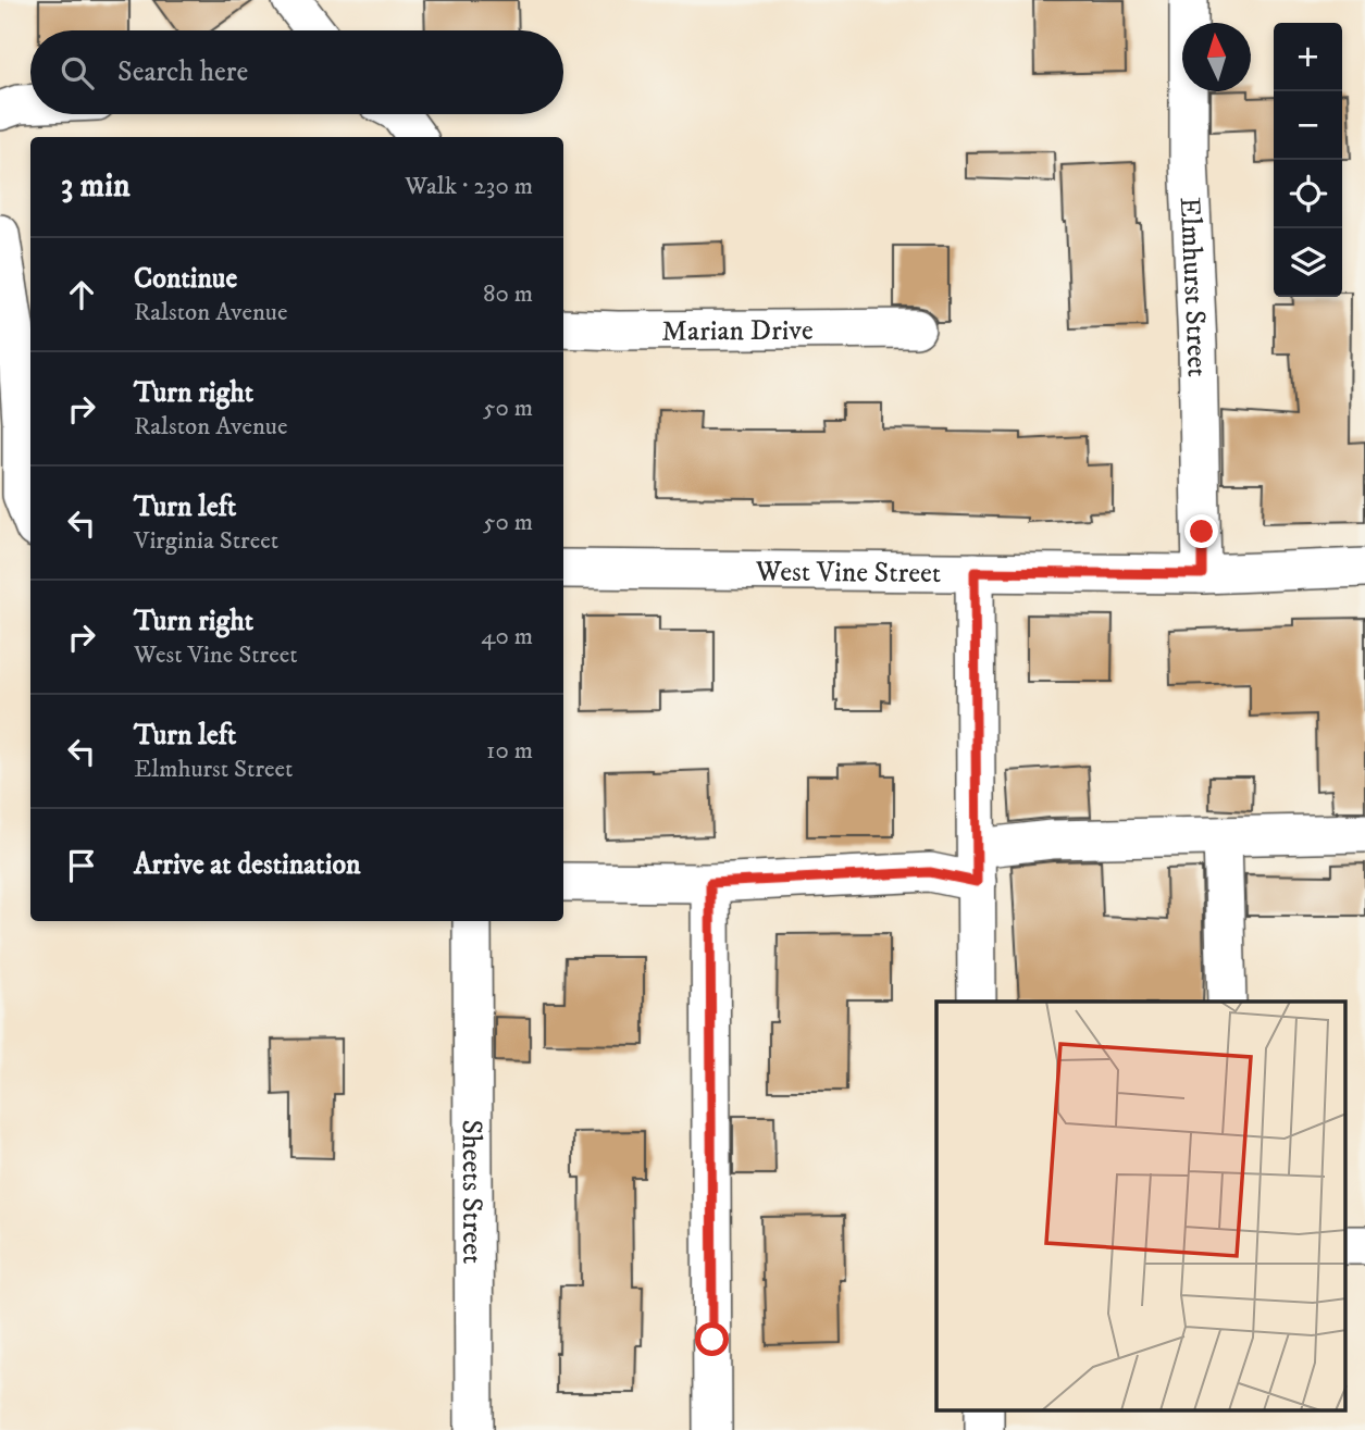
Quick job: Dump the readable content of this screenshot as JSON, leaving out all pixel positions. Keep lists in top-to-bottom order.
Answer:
{
  "streets": {
    "street": [
      "Elmhurst Street",
      "Marian Drive",
      "West Vine Street",
      "Sheets Street"
    ]
  },
  "crossings": [
    ["Elmhurst Street", "West Vine Street"]
  ],
  "north": "top",
  "page": {
    "map_buttons": ["+", "−"],
    "search": "Search here",
    "heading": ["3 min", "Walk · 230 m"],
    "list": [
      ["Continue", "Ralston Avenue", "80 m"],
      ["Turn right", "Ralston Avenue", "50 m"],
      ["Turn left", "Virginia Street", "50 m"],
      ["Turn right", "West Vine Street", "40 m"],
      ["Turn left", "Elmhurst Street", "10 m"],
      "Arrive at destination"
    ]
  }
}
